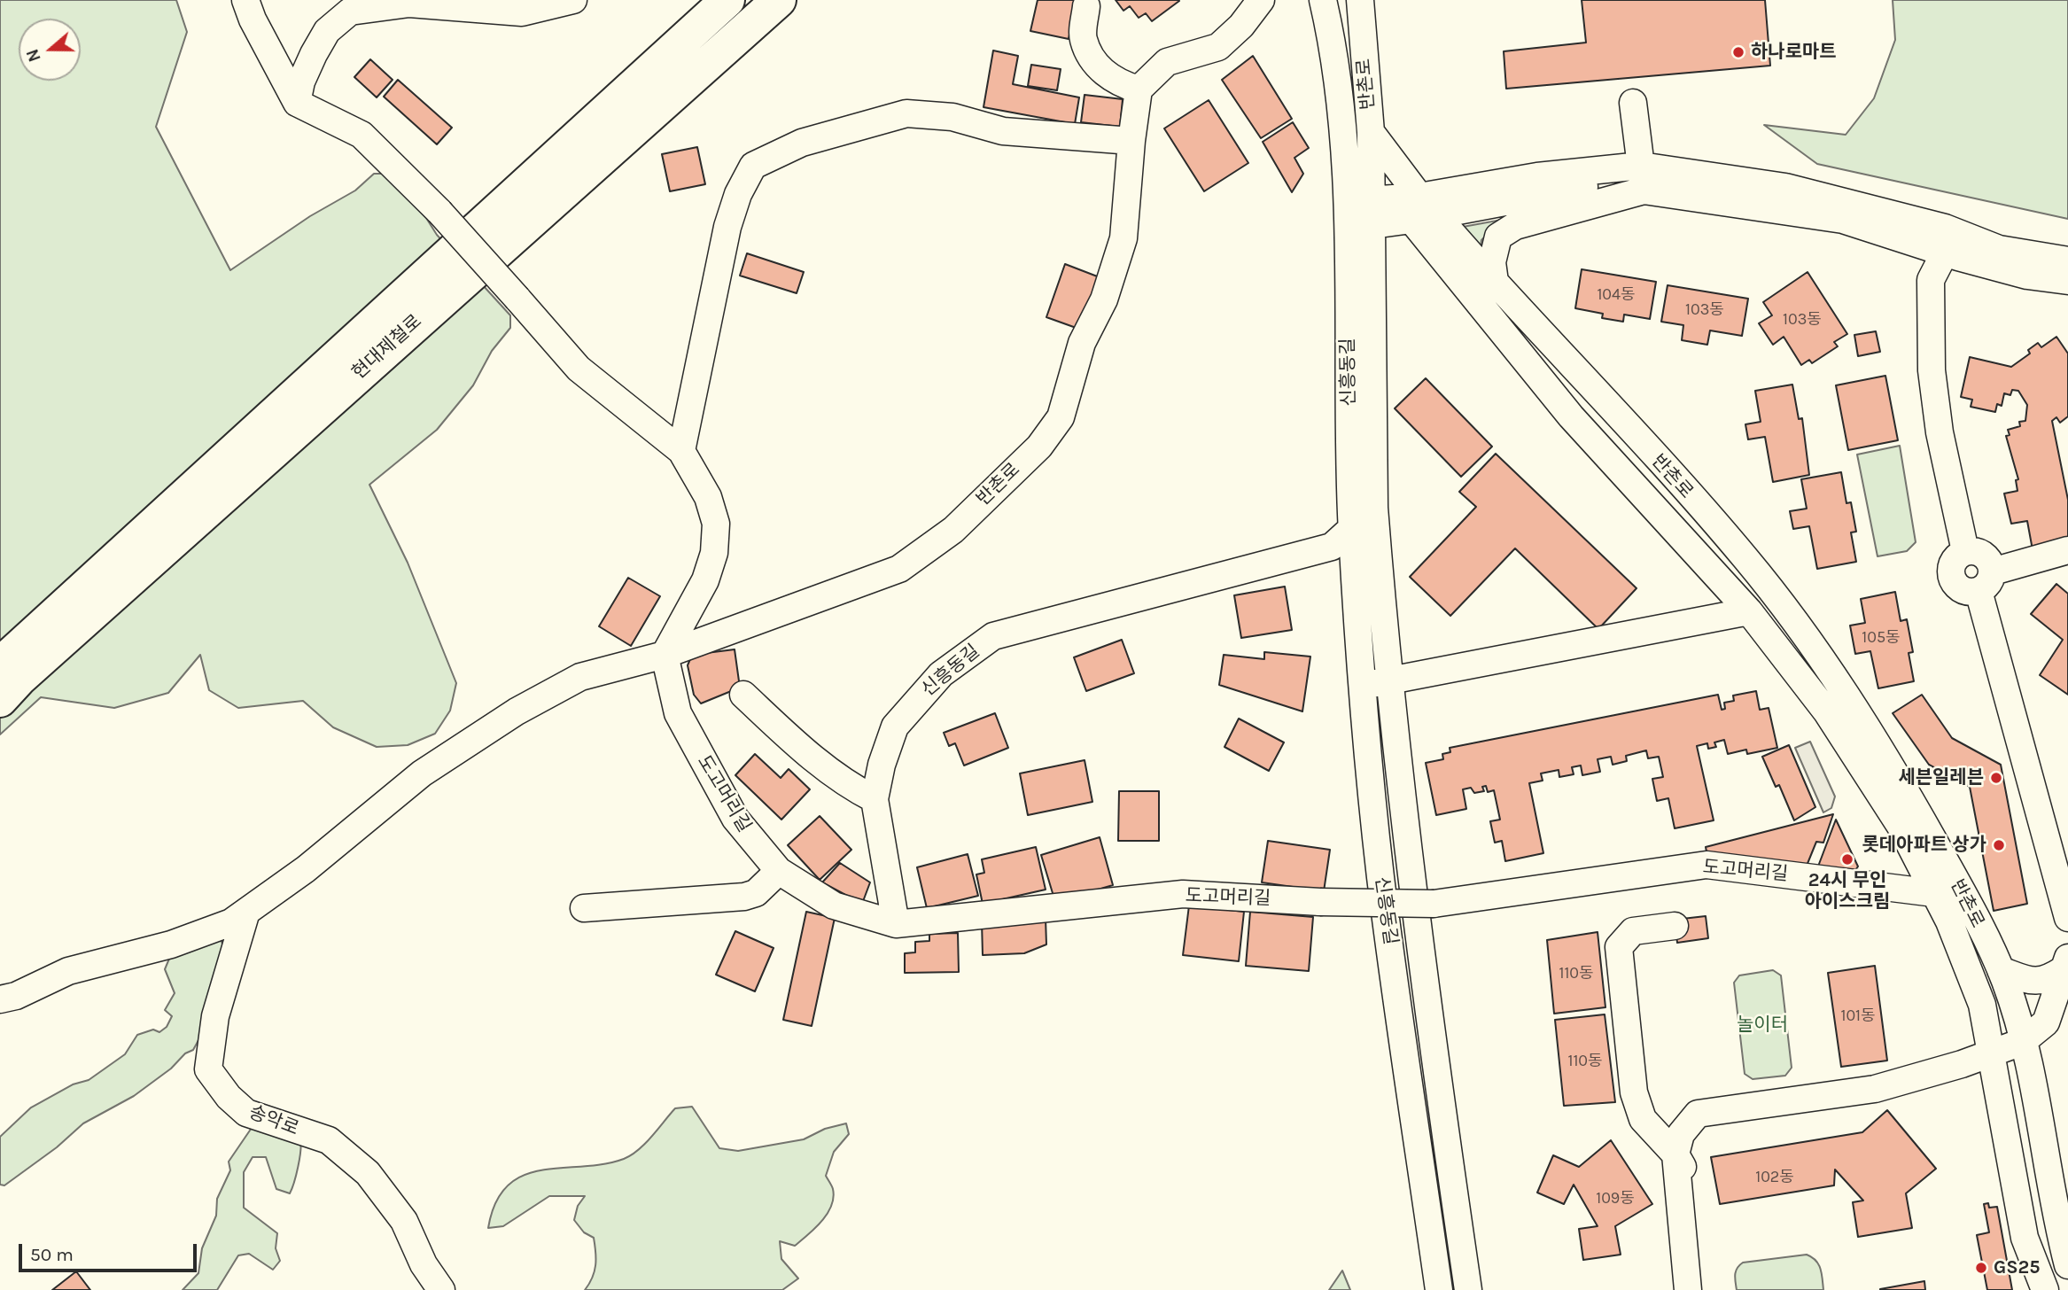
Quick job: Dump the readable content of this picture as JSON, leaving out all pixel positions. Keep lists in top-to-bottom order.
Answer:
{
  "streets": {
    "highway": ["현대제철로"],
    "street": [
      "반촌로",
      "신흥동길",
      "도고머리길",
      "송악로"
    ]
  },
  "crossings": [
    ["반촌로", "도고머리길"],
    ["신흥동길", "도고머리길"]
  ],
  "parks": ["놀이터"],
  "places": [
    "하나로마트",
    "세븐일레븐",
    "롯데아파트 상가",
    "24시 무인 아이스크림",
    "GS25"
  ],
  "house_numbers": [
    "104동",
    "103동",
    "103동",
    "105동",
    "110동",
    "101동",
    "110동",
    "102동",
    "109동"
  ],
  "scale_bar": "50 m",
  "north": "left"
}
